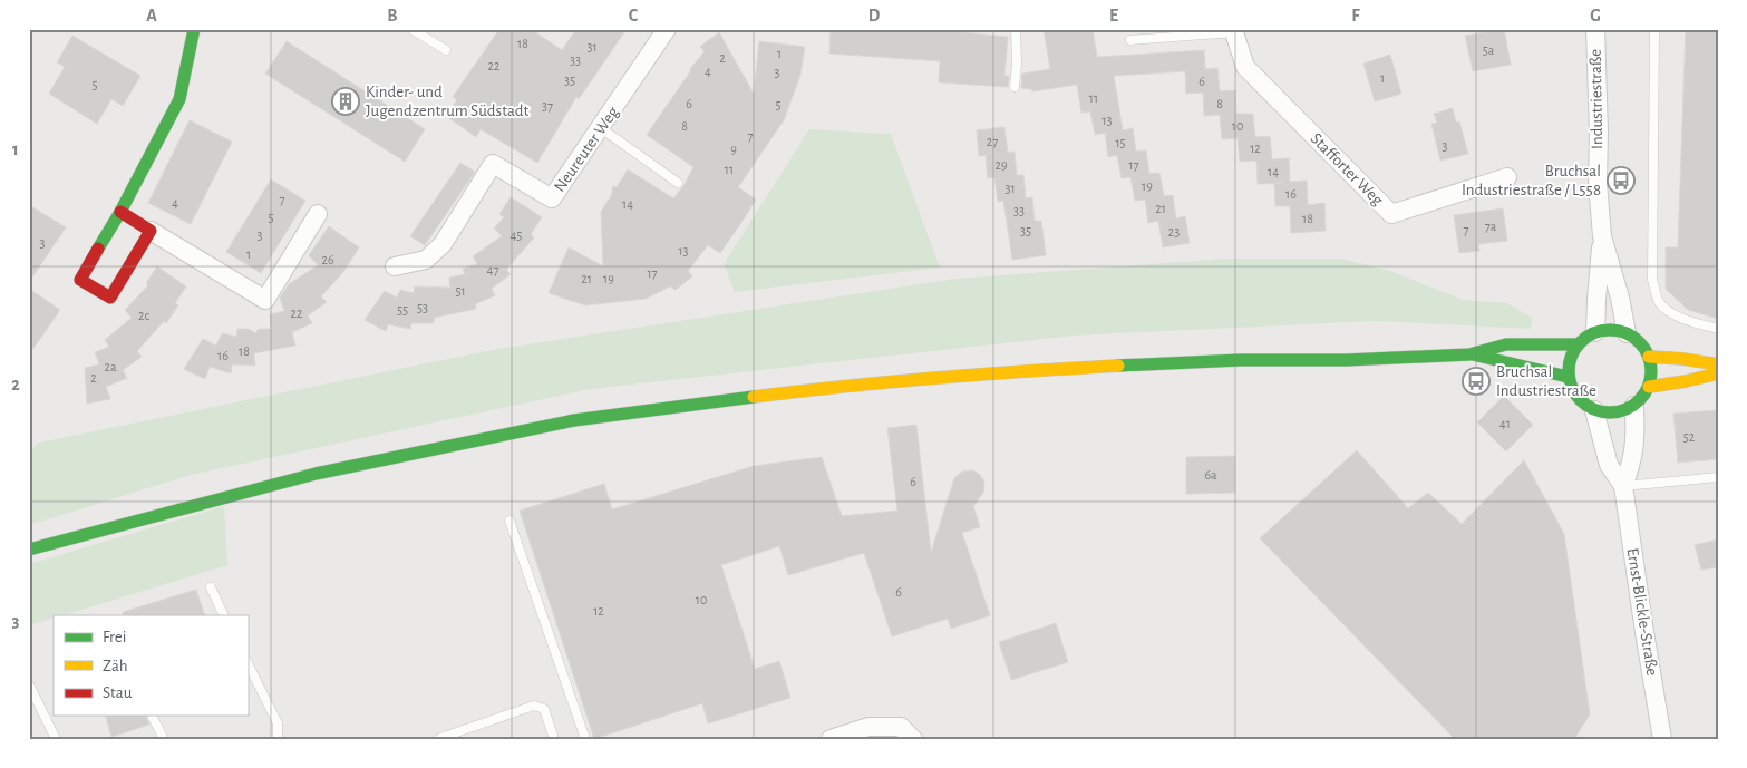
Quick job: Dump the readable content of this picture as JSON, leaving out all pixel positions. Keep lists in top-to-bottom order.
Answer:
{
  "streets": {
    "street": [
      "Industriestraße",
      "Neureuter Weg",
      "Stafforter Weg",
      "Ernst-Blickle-Straße"
    ]
  },
  "crossings": [
    ["Industriestraße", "Ernst-Blickle-Straße"]
  ],
  "places": {
    "building": ["Kinder- und Jugendzentrum Südstadt"],
    "bus stop": ["Bruchsal Industriestraße / L558", "Bruchsal Industriestraße"]
  },
  "house_numbers": [
    "18",
    "31",
    "5a",
    "1",
    "2",
    "33",
    "22",
    "4",
    "3",
    "1",
    "35",
    "6",
    "5",
    "11",
    "6",
    "8",
    "5",
    "37",
    "13",
    "8",
    "10",
    "7",
    "27",
    "15",
    "3",
    "12",
    "9",
    "29",
    "17",
    "11",
    "14",
    "19",
    "31",
    "16",
    "7",
    "4",
    "14",
    "21",
    "33",
    "5",
    "18",
    "7a",
    "7",
    "35",
    "23",
    "3",
    "45",
    "3",
    "13",
    "1",
    "26",
    "47",
    "17",
    "21",
    "19",
    "51",
    "53",
    "55",
    "22",
    "2c",
    "18",
    "16",
    "2a",
    "2",
    "41",
    "52",
    "6a",
    "6",
    "6",
    "10",
    "12"
  ],
  "legend": ["Frei", "Zäh", "Stau"],
  "grid": {
    "columns": [
      "A",
      "B",
      "C",
      "D",
      "E",
      "F",
      "G"
    ],
    "rows": ["1", "2", "3"]
  }
}
